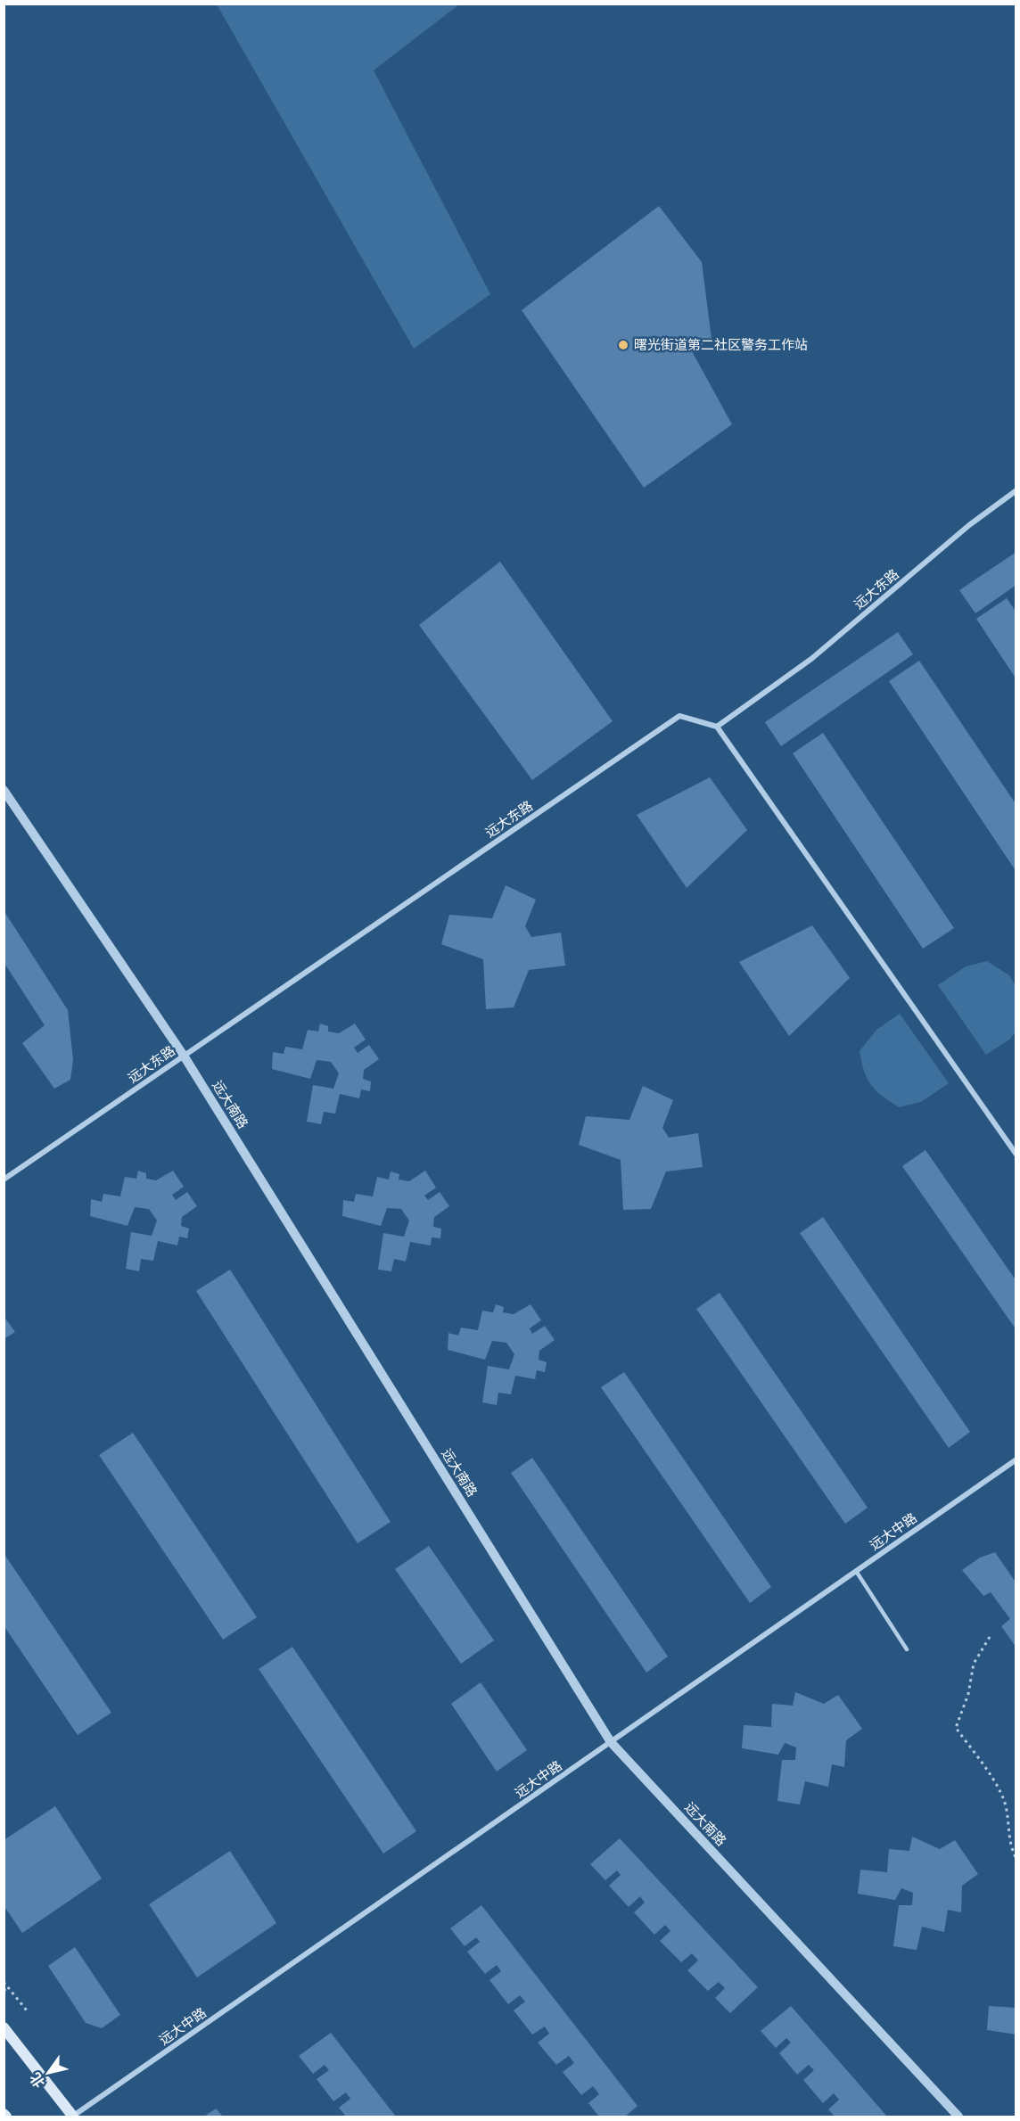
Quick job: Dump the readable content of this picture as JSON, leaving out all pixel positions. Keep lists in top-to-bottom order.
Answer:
{
  "streets": {
    "street": ["远大东路", "远大南路", "远大中路"]
  },
  "crossings": [
    ["远大东路", "远大南路"],
    ["远大南路", "远大中路"]
  ],
  "places": ["曙光街道第二社区警务工作站"],
  "north": "bottom left"
}
